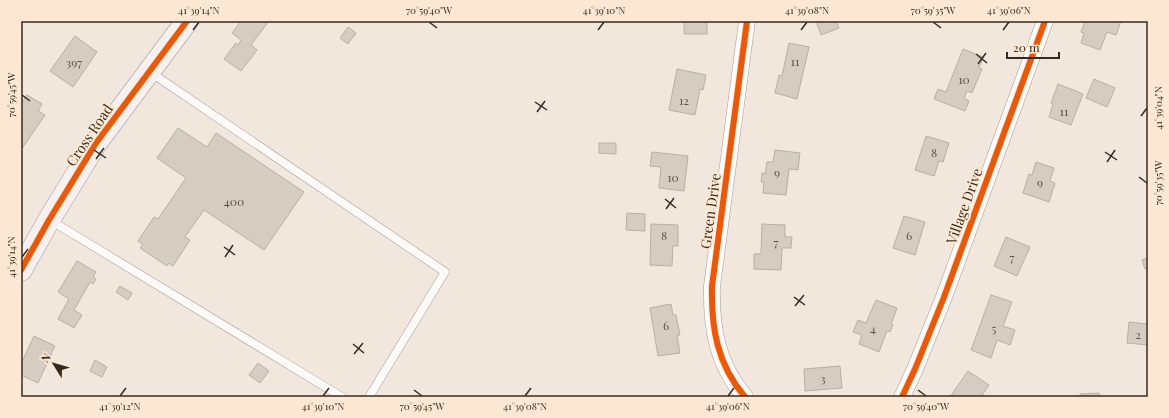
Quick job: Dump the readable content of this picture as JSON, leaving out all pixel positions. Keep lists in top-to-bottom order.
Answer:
{
  "streets": {
    "street": ["Cross Road", "Village Drive", "Green Drive"]
  },
  "house_numbers": [
    "11",
    "397",
    "10",
    "12",
    "11",
    "8",
    "9",
    "10",
    "9",
    "400",
    "8",
    "6",
    "7",
    "7",
    "6",
    "4",
    "5",
    "2",
    "3"
  ],
  "scale_bar": "20 m",
  "north": "top left",
  "coordinates": [
    "41°39'14\"N",
    "70°59'40\"W",
    "41°39'10\"N",
    "41°39'08\"N",
    "70°59'35\"W",
    "41°39'06\"N",
    "70°59'45\"W",
    "41°39'04\"N",
    "41°39'12\"N"
  ]
}
